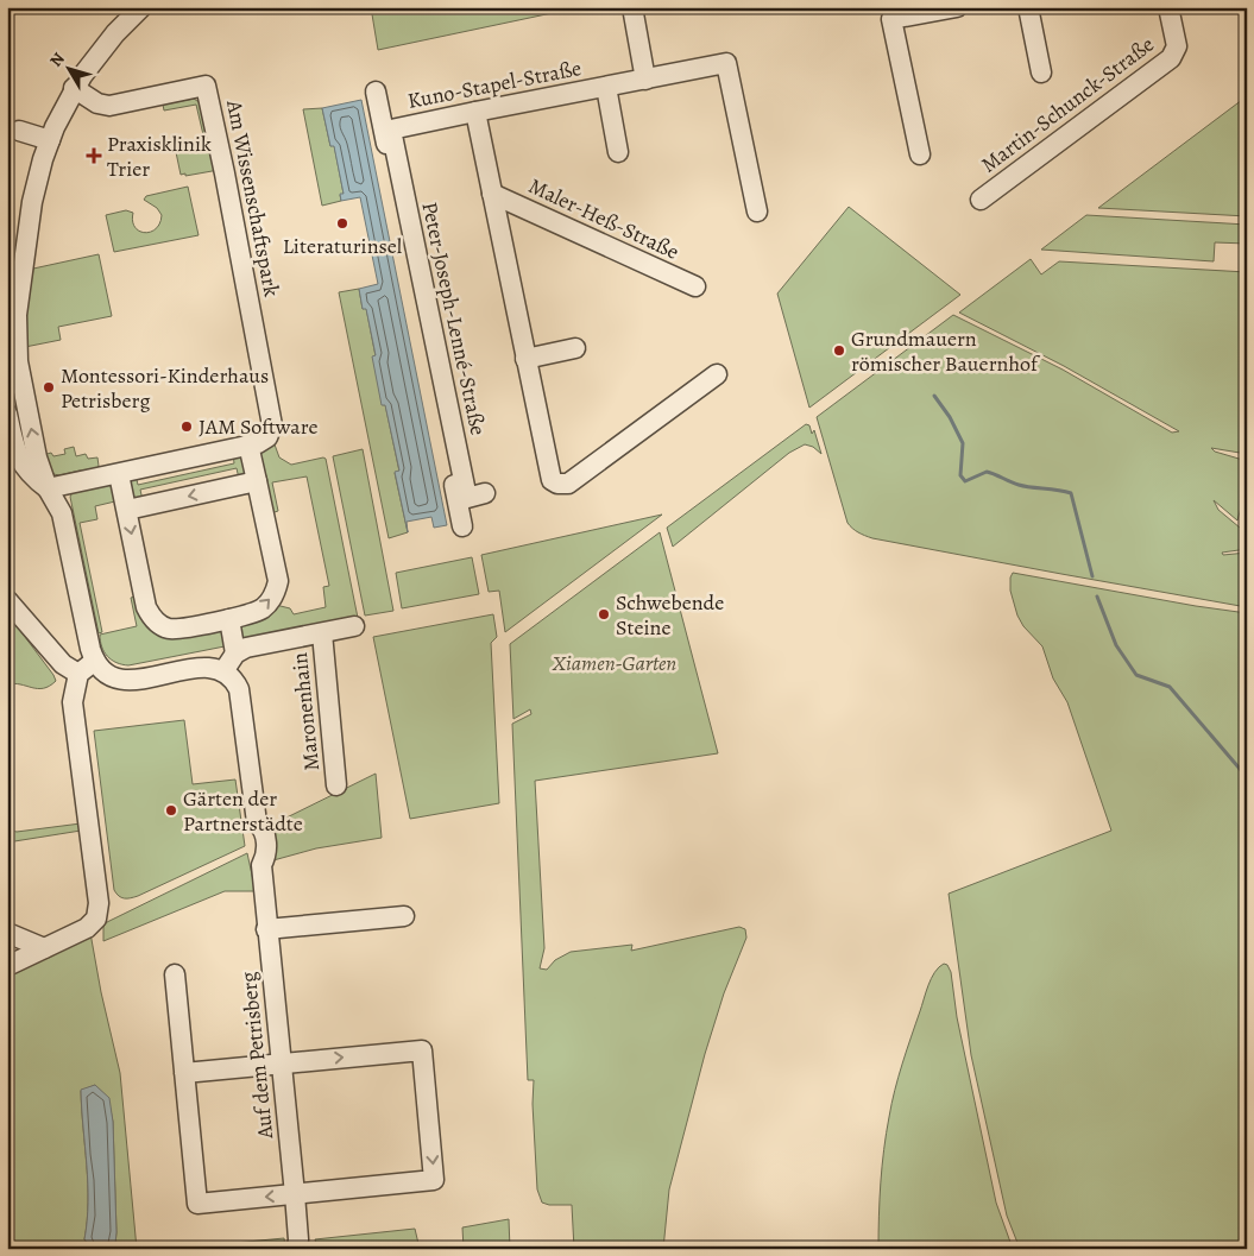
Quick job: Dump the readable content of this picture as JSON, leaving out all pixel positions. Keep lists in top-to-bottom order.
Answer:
{
  "streets": {
    "street": [
      "Kuno-Stapel-Straße",
      "Martin-Schunck-Straße",
      "Am Wissenschaftspark",
      "Maler-Heß-Straße",
      "Peter-Joseph-Lenné-Straße",
      "Maronenhain",
      "Auf dem Petrisberg"
    ]
  },
  "crossings": [
    ["Kuno-Stapel-Straße", "Peter-Joseph-Lenné-Straße"]
  ],
  "parks": ["Xiamen-Garten"],
  "places": {
    "health": ["Praxisklinik Trier"],
    "other": [
      "Literaturinsel",
      "Grundmauern römischer Bauernhof",
      "Montessori-Kinderhaus Petrisberg",
      "JAM Software",
      "Schwebende Steine",
      "Gärten der Partnerstädte"
    ]
  },
  "north": "top left"
}
